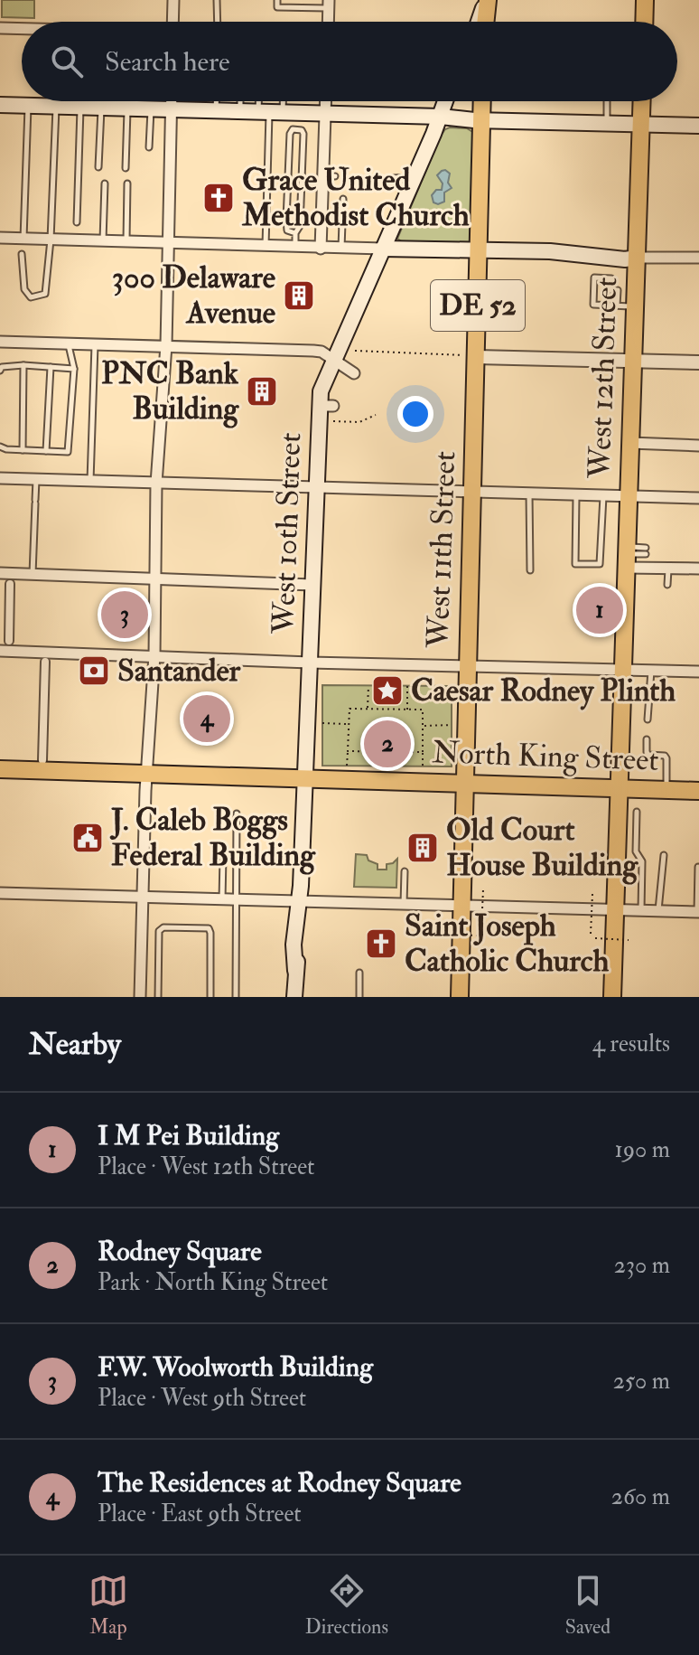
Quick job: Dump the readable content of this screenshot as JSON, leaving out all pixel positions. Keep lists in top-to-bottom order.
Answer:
{
  "streets": {
    "main road": [
      "DE 52",
      "West 12th Street",
      "West 10th Street",
      "West 11th Street",
      "North King Street"
    ]
  },
  "crossings": [
    ["DE 52", "West 11th Street"],
    ["DE 52", "North King Street"],
    ["West 12th Street", "North King Street"],
    ["West 10th Street", "North King Street"]
  ],
  "places": {
    "church": ["Grace United Methodist Church", "Saint Joseph Catholic Church"],
    "building": ["300 Delaware Avenue", "PNC Bank Building", "Old Court House Building"],
    "bank": ["Santander"],
    "place": ["Caesar Rodney Plinth"],
    "public building": ["J. Caleb Boggs Federal Building"]
  },
  "page": {
    "search": "Search here",
    "pins": [
      "1",
      "3",
      "4",
      "2"
    ],
    "heading": ["Nearby", "4 results"],
    "list": [
      {
        "mark": "1",
        "name": "I M Pei Building",
        "note": "Place · West 12th Street",
        "value": "190 m"
      },
      {
        "mark": "2",
        "name": "Rodney Square",
        "note": "Park · North King Street",
        "value": "230 m"
      },
      {
        "mark": "3",
        "name": "F.W. Woolworth Building",
        "note": "Place · West 9th Street",
        "value": "250 m"
      },
      {
        "mark": "4",
        "name": "The Residences at Rodney Square",
        "note": "Place · East 9th Street",
        "value": "260 m"
      }
    ],
    "nav": ["Map", "Directions", "Saved"]
  }
}
